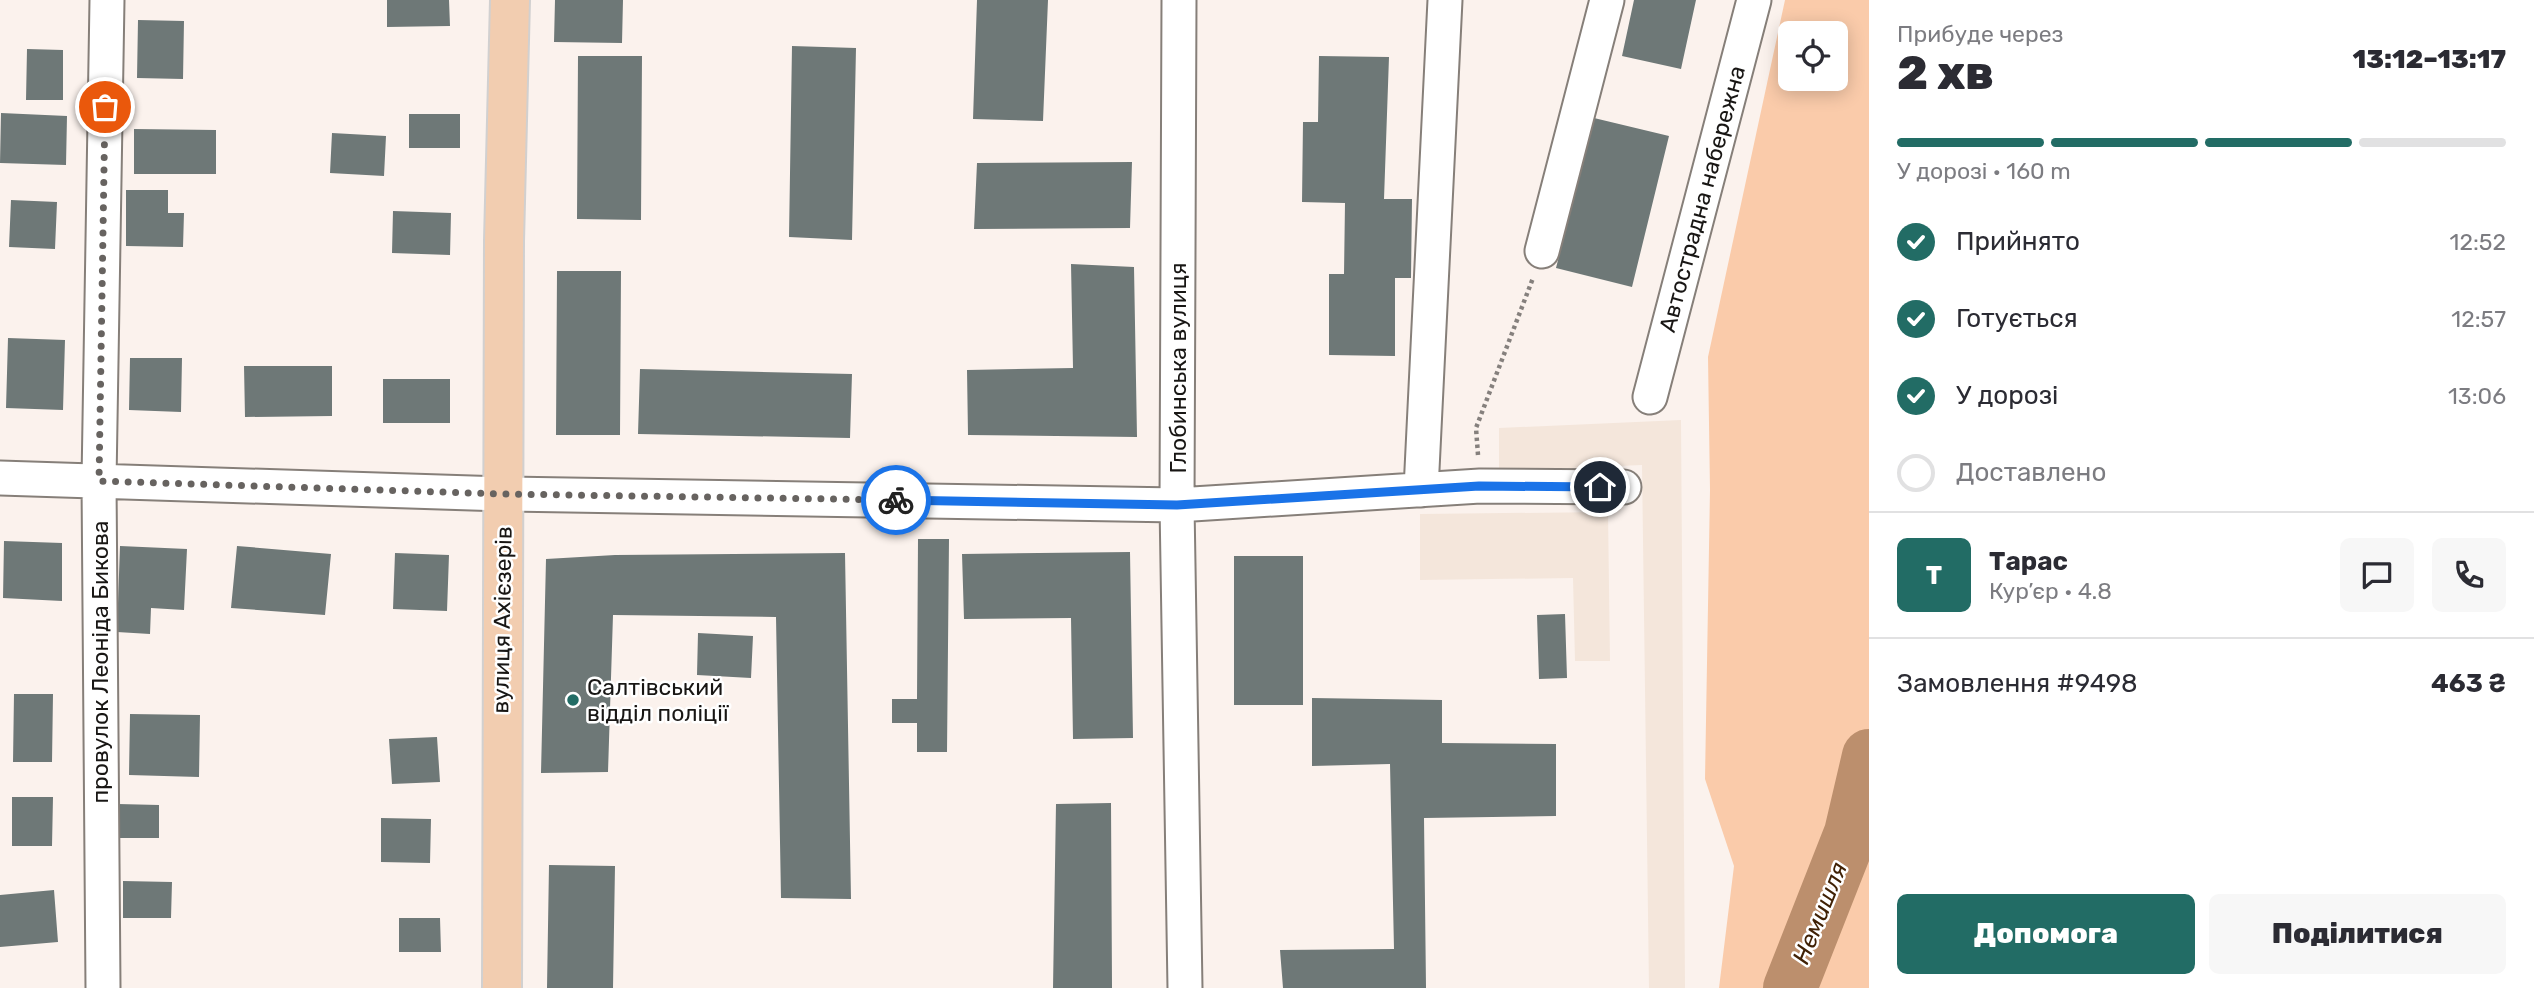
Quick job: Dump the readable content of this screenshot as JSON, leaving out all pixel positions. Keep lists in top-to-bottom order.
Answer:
{
  "streets": {
    "main road": ["вулиця Ахієзерів"],
    "street": ["Автострадна набережна", "Глобинська вулиця", "провулок Леоніда Бикова"]
  },
  "water": ["Немишля"],
  "places": ["Салтівський відділ поліції"],
  "page": {
    "heading": ["2 хв", "Прибуде через", "13:12–13:17"],
    "panel": [
      "Тарас",
      "Кур’єр · 4.8",
      "Замовлення #9498",
      "463 ₴"
    ],
    "bar": "У дорозі · 160 m",
    "list": [
      ["Прийнято", "12:52"],
      ["Готується", "12:57"],
      ["У дорозі", "13:06"],
      "Доставлено"
    ],
    "round": "Т",
    "buttons": ["Допомога", "Поділитися"]
  }
}
